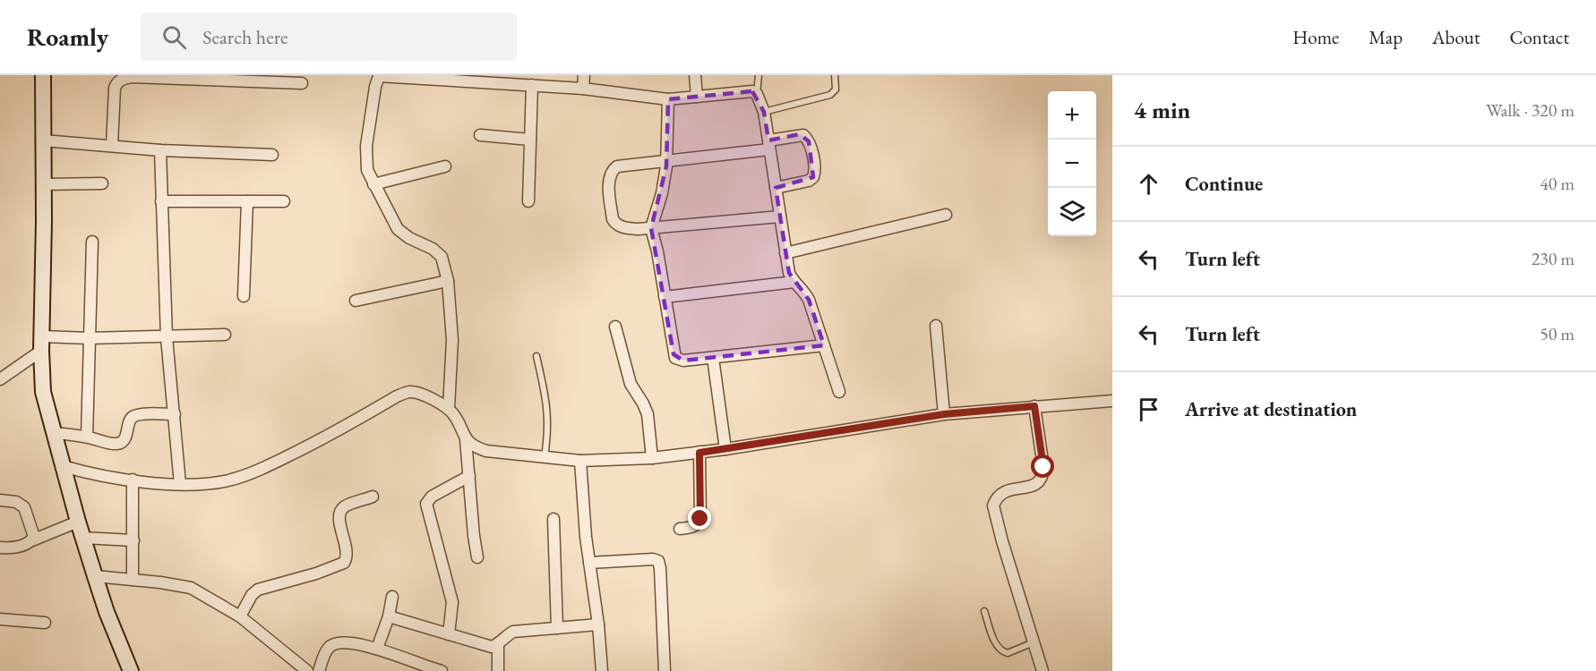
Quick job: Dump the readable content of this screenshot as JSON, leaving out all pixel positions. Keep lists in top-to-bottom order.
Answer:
{
  "page": {
    "header": "Roamly",
    "search": "Search here",
    "nav": [
      "Home",
      "Map",
      "About",
      "Contact"
    ],
    "heading": ["4 min", "Walk · 320 m"],
    "map_buttons": ["+", "−"],
    "list": [
      ["Continue", "40 m"],
      ["Turn left", "230 m"],
      ["Turn left", "50 m"],
      "Arrive at destination"
    ]
  }
}
